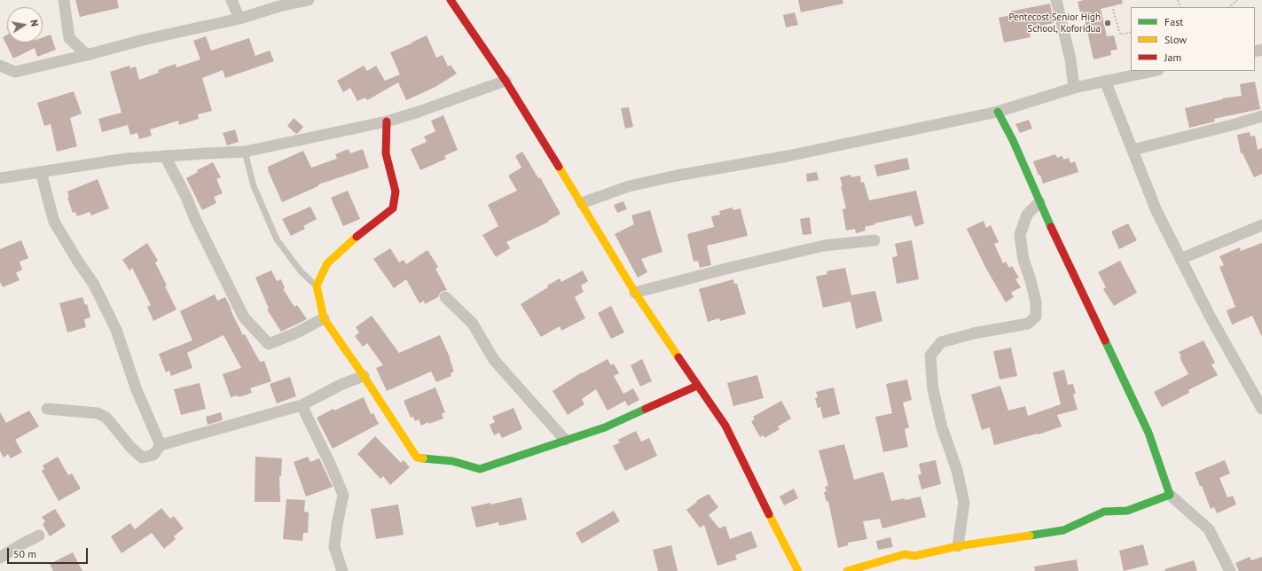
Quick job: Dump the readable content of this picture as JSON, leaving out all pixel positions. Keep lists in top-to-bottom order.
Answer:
{
  "places": ["Pentecost Senior High School, Koforidua"],
  "legend": ["Fast", "Slow", "Jam"],
  "scale_bar": "50 m",
  "north": "right"
}
